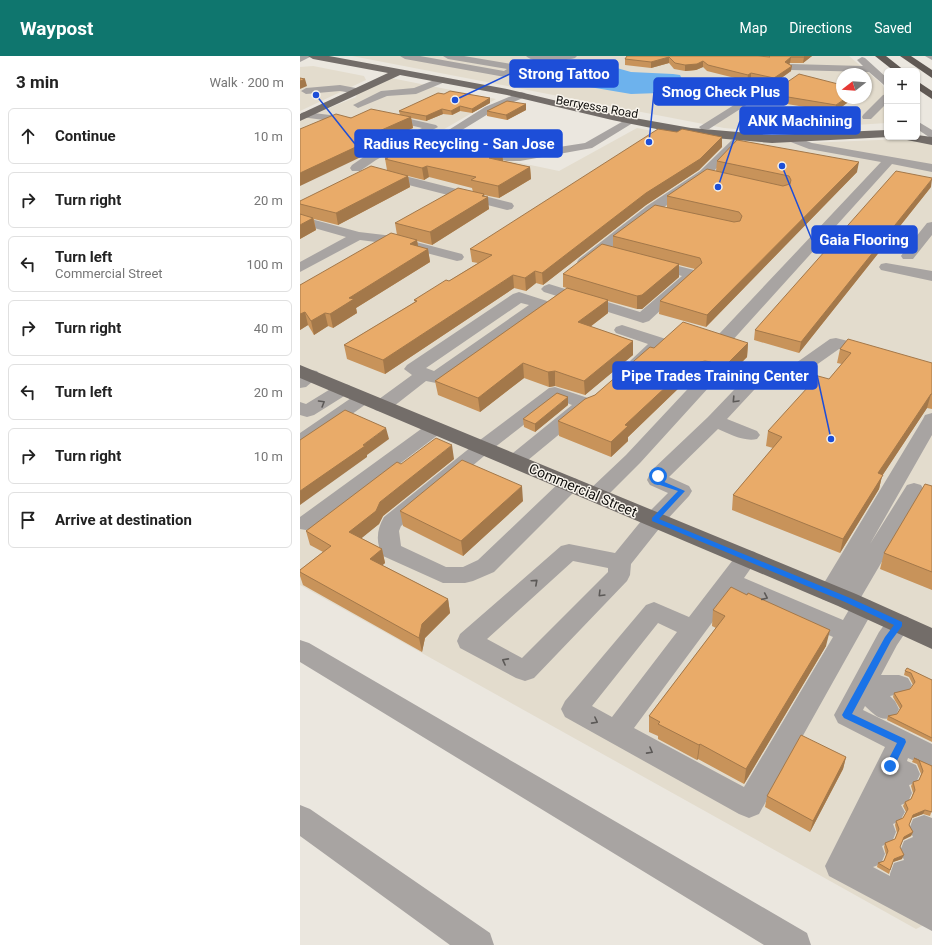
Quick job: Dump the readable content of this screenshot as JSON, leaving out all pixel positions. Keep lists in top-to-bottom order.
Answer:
{
  "streets": {
    "main road": ["Berryessa Road", "Commercial Street"]
  },
  "places": [
    "Radius Recycling - San Jose",
    "Strong Tattoo",
    "Smog Check Plus",
    "Gaia Flooring",
    "ANK Machining",
    "Pipe Trades Training Center"
  ],
  "north": "left",
  "page": {
    "header": "Waypost",
    "nav": ["Map", "Directions", "Saved"],
    "heading": ["3 min", "Walk · 200 m"],
    "map_buttons": ["+", "−"],
    "list": [
      ["Continue", "10 m"],
      ["Turn right", "20 m"],
      ["Turn left", "Commercial Street", "100 m"],
      ["Turn right", "40 m"],
      ["Turn left", "20 m"],
      ["Turn right", "10 m"],
      "Arrive at destination"
    ]
  }
}
